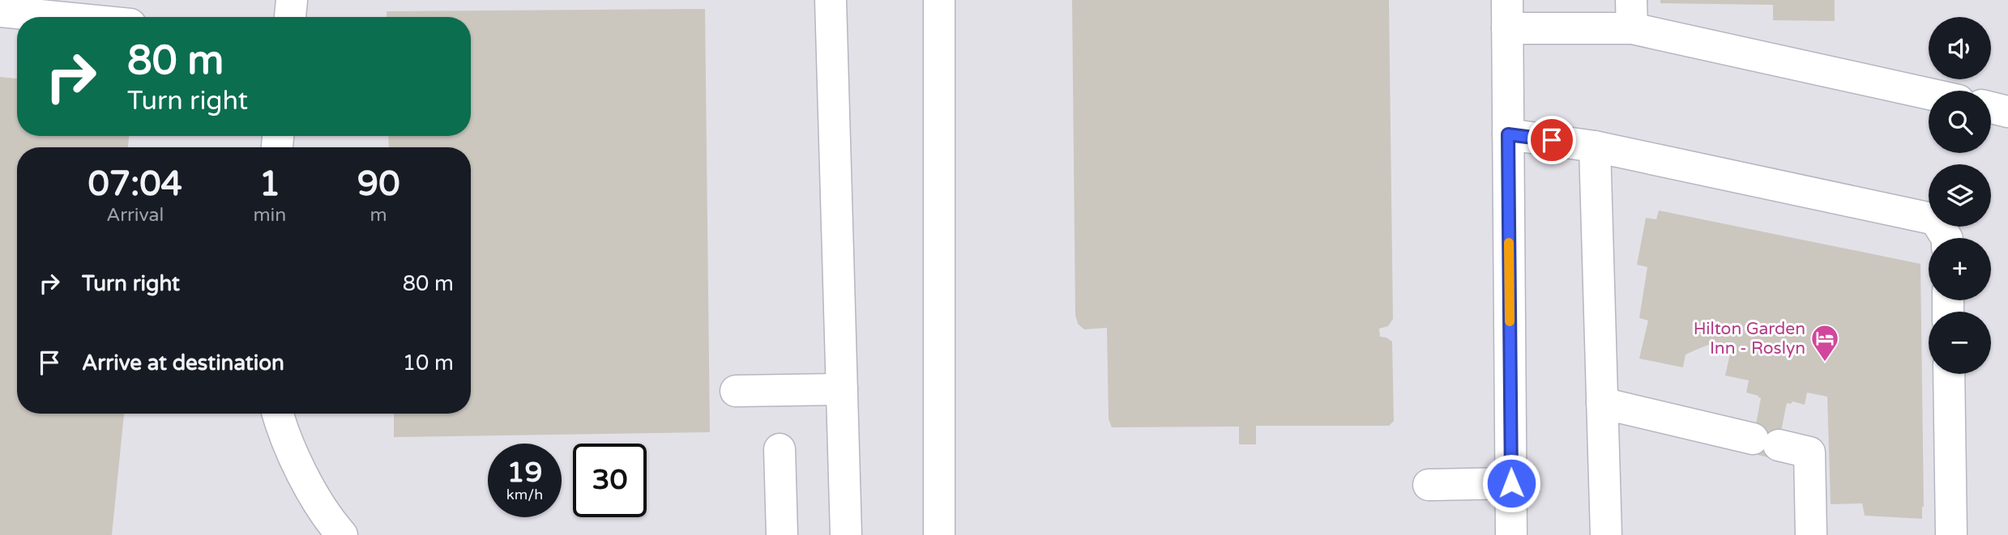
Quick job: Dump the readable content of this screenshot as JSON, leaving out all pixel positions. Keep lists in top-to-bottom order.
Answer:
{
  "places": {
    "hotel": ["Hilton Garden Inn - Roslyn"]
  },
  "page": {
    "map_buttons": ["+", "−"],
    "turn": ["80 m", "Turn right"],
    "eta": [
      "07:04",
      "Arrival",
      "1",
      "min",
      "90",
      "m"
    ],
    "list": [
      {
        "name": "Turn right",
        "value": "80 m"
      },
      {
        "name": "Arrive at destination",
        "value": "10 m"
      }
    ],
    "speed": "19 km/h",
    "limit": "30"
  }
}
